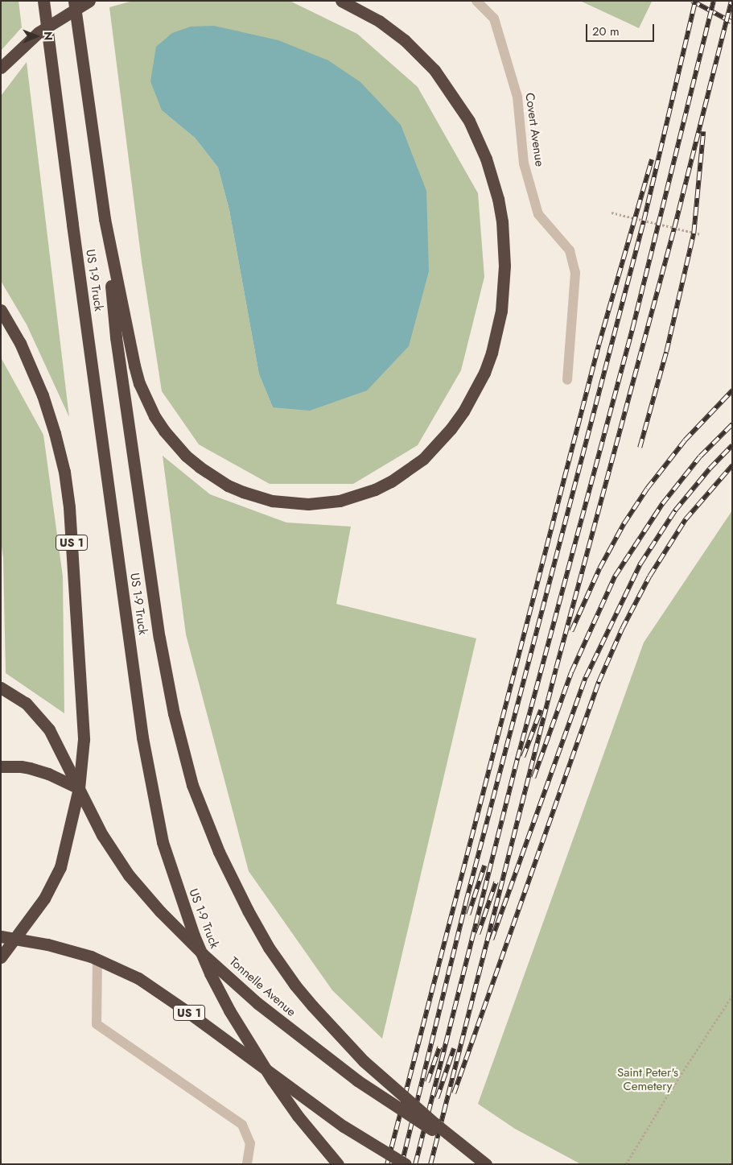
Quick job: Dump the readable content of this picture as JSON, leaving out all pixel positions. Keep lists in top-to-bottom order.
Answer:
{
  "streets": {
    "highway": ["US 1-9 Truck", "US 1", "Tonnelle Avenue"],
    "street": ["Covert Avenue"]
  },
  "crossings": [
    ["US 1", "Tonnelle Avenue"]
  ],
  "parks": ["Saint Peter's Cemetery"],
  "scale_bar": "20 m",
  "north": "right"
}
